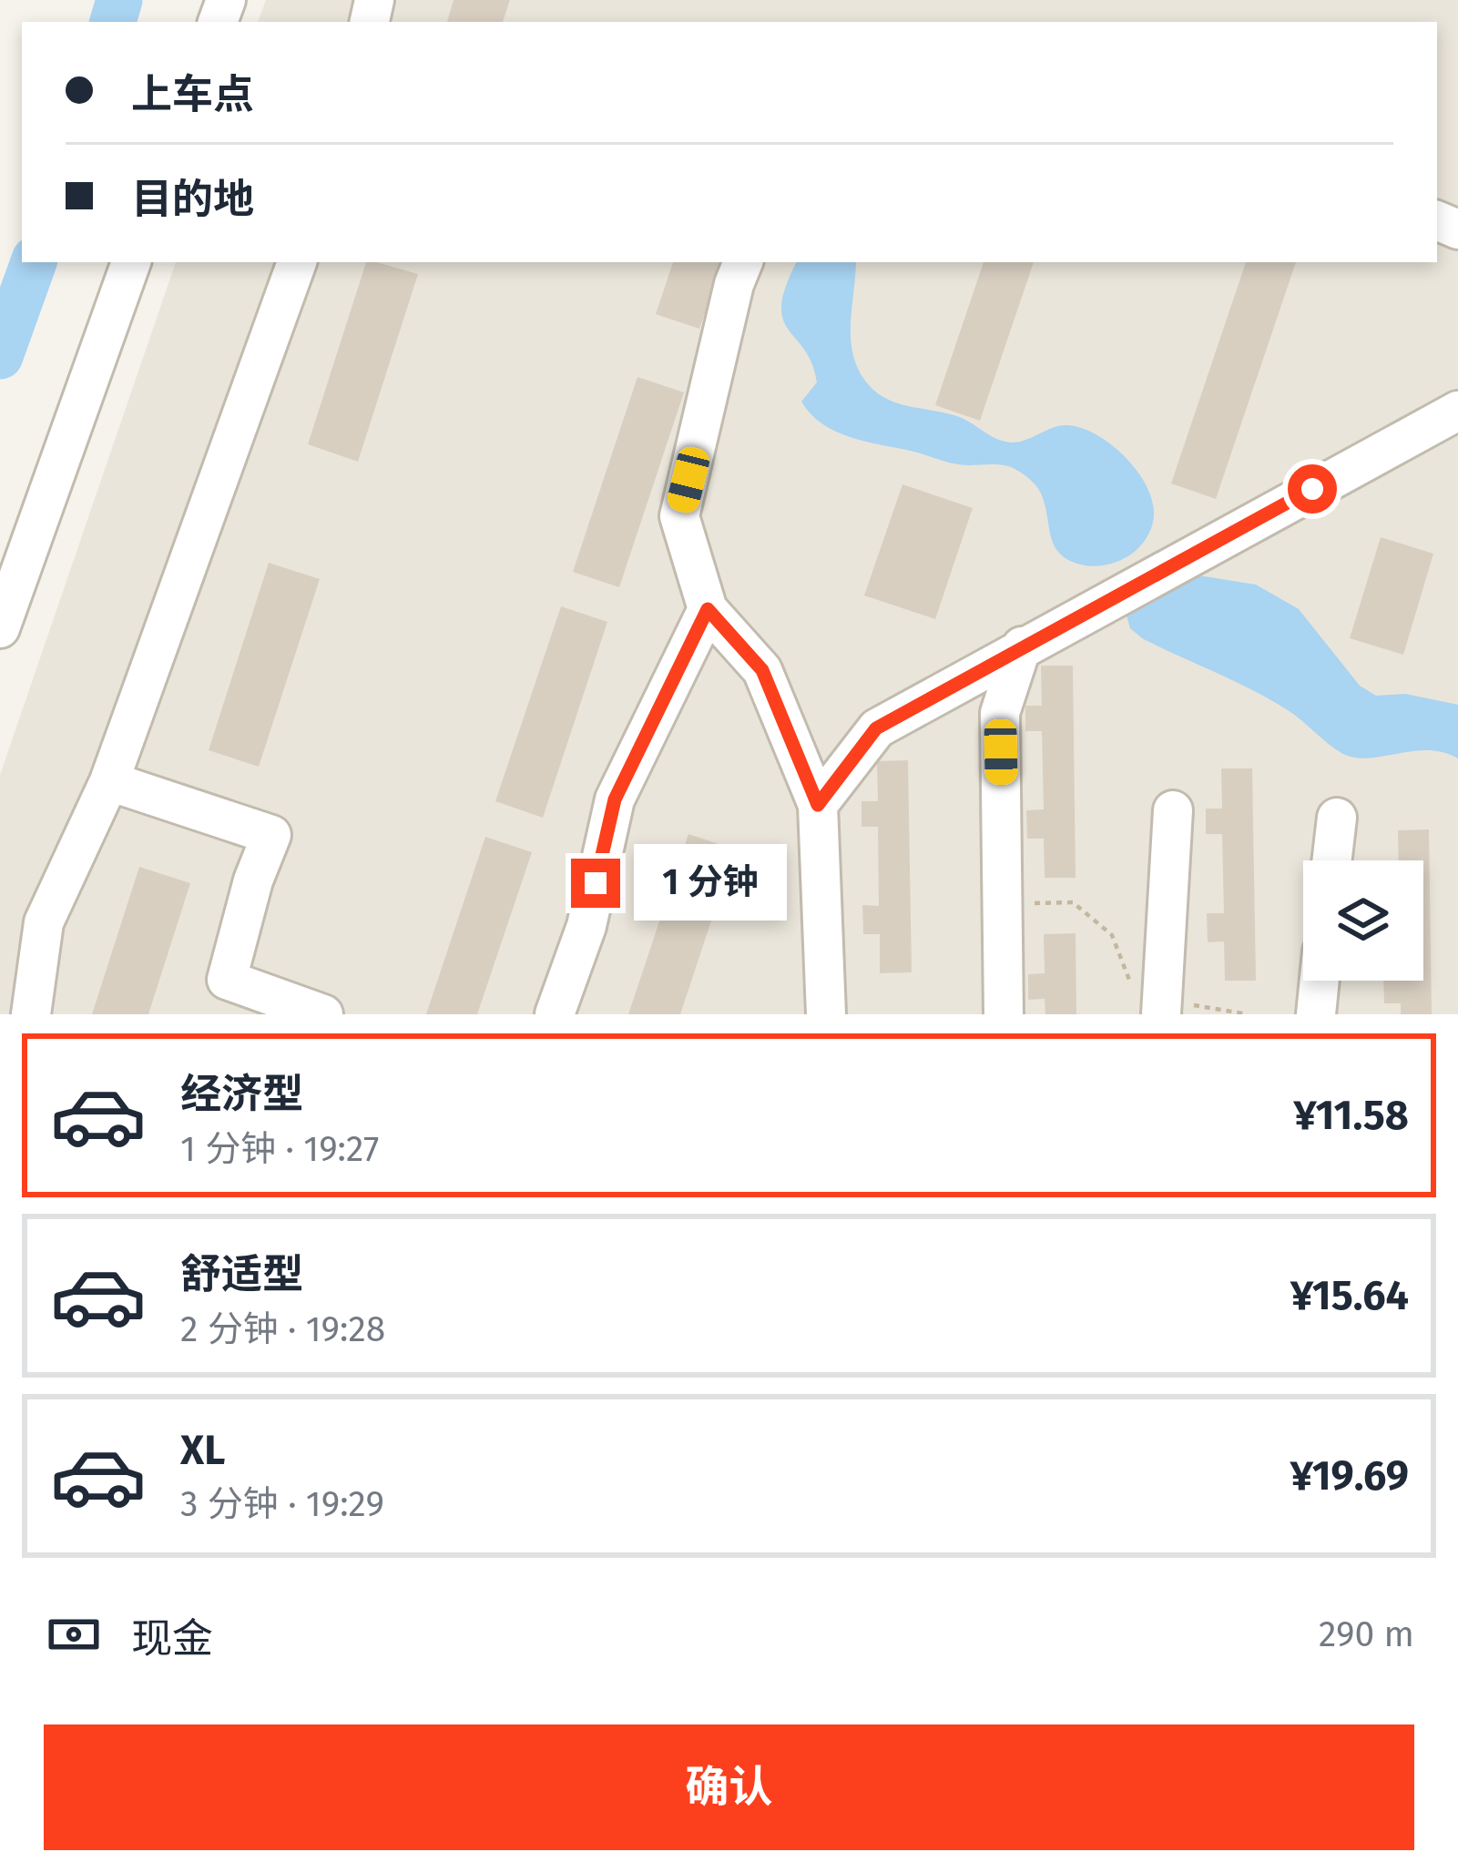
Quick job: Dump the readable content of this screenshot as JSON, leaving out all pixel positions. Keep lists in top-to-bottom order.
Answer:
{
  "page": {
    "banner": ["上车点", "目的地"],
    "bubble": "1 分钟",
    "list": [
      {
        "name": "经济型",
        "note": "1 分钟 · 19:27",
        "value": "¥11.58"
      },
      {
        "name": "舒适型",
        "note": "2 分钟 · 19:28",
        "value": "¥15.64"
      },
      {
        "name": "XL",
        "note": "3 分钟 · 19:29",
        "value": "¥19.69"
      }
    ],
    "pay": ["现金", "290 m"],
    "buttons": "确认"
  }
}
